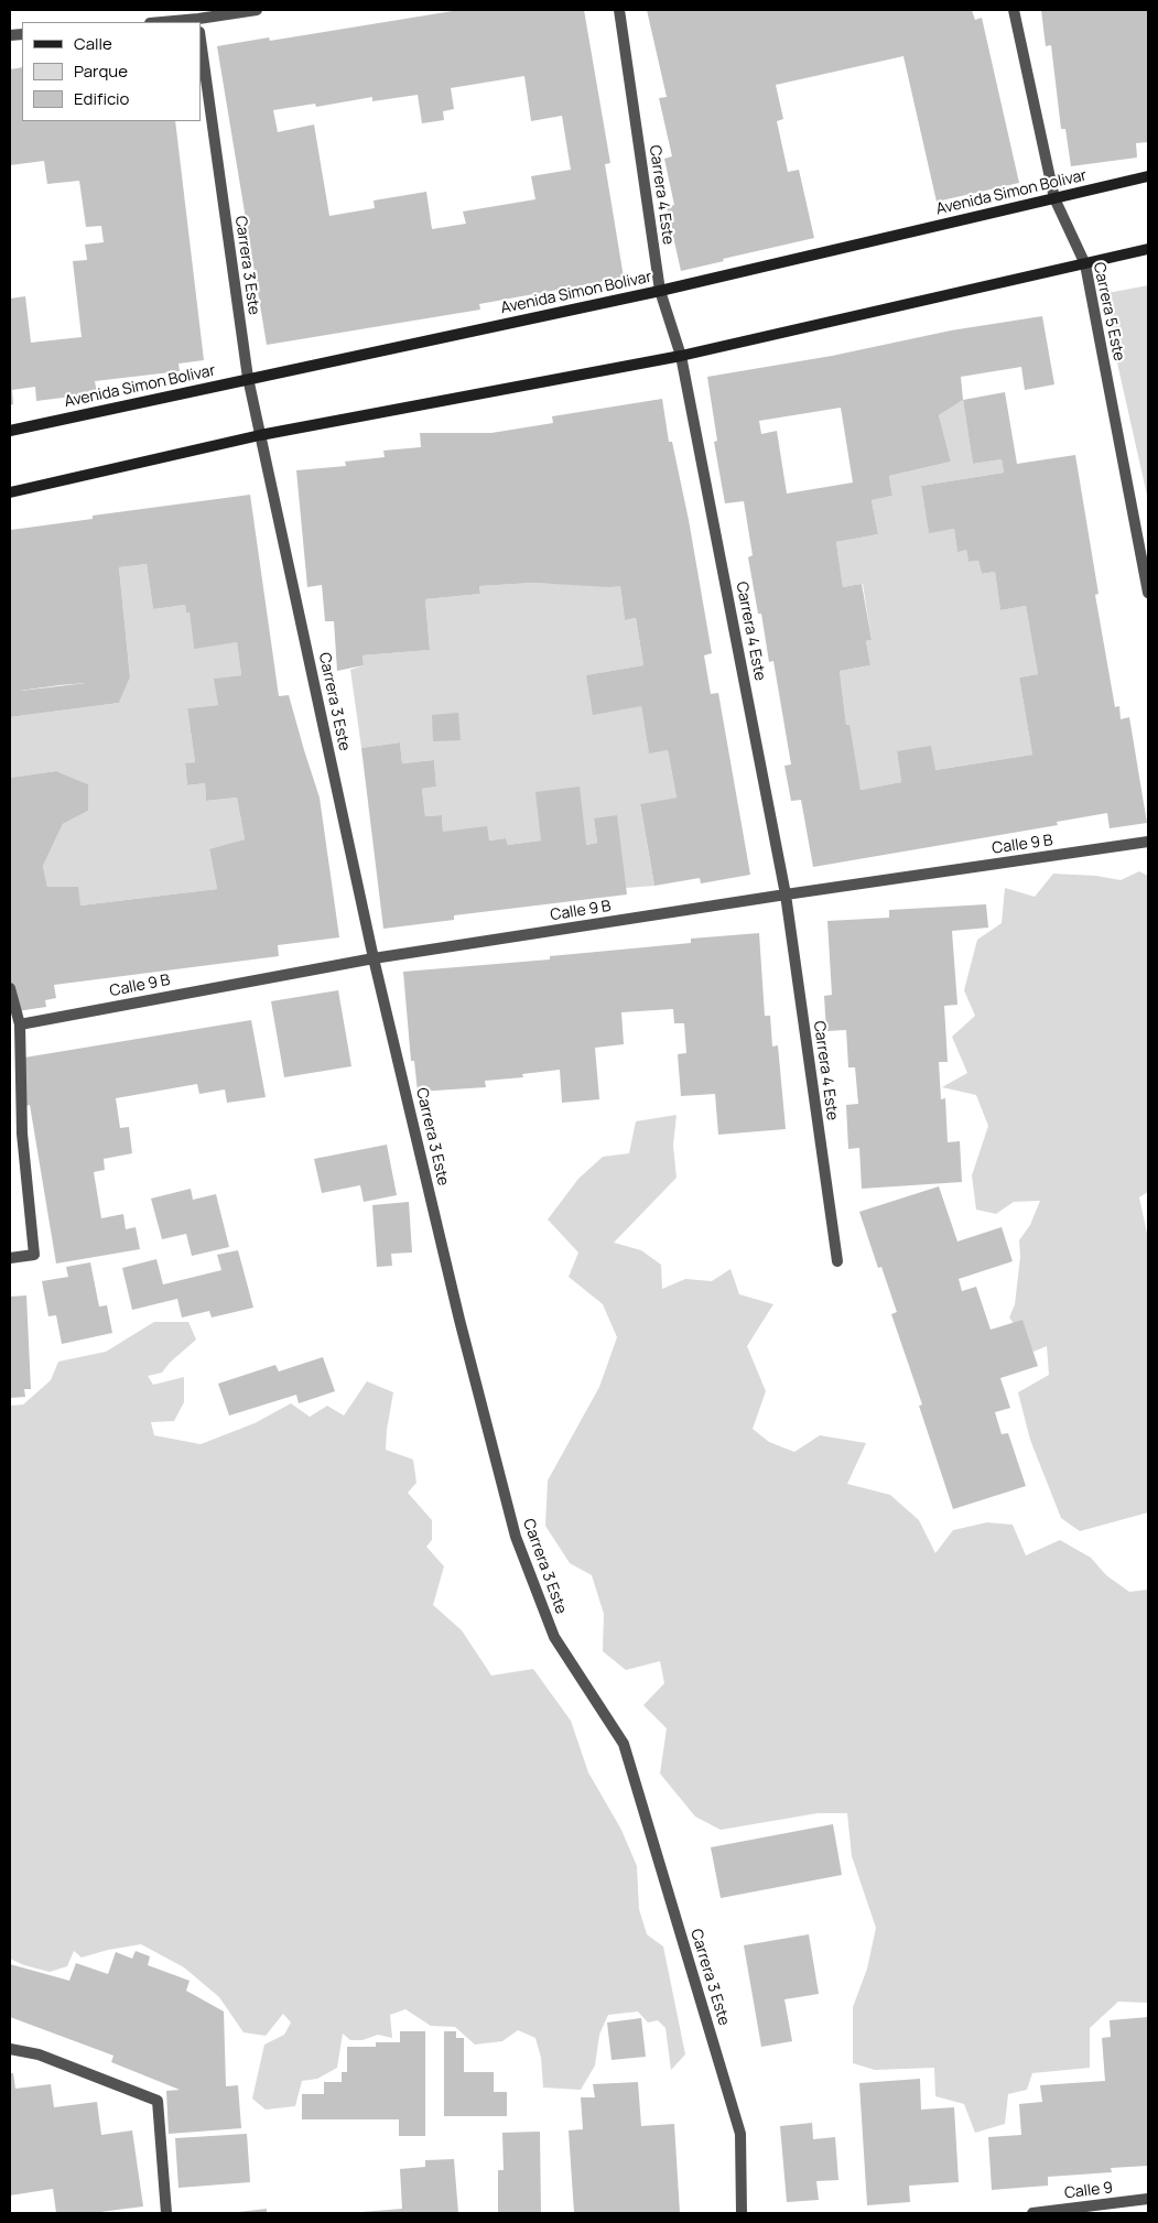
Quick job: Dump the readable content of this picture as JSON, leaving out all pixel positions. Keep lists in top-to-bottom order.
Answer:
{
  "streets": {
    "main road": ["Avenida Simon Bolivar"],
    "street": [
      "Carrera 4 Este",
      "Carrera 3 Este",
      "Carrera 5 Este",
      "Calle 9 B",
      "Calle 9"
    ]
  },
  "crossings": [
    ["Avenida Simon Bolivar", "Carrera 4 Este"],
    ["Avenida Simon Bolivar", "Carrera 3 Este"],
    ["Avenida Simon Bolivar", "Carrera 5 Este"],
    ["Carrera 4 Este", "Calle 9 B"],
    ["Carrera 3 Este", "Calle 9 B"]
  ],
  "legend": ["Calle", "Parque", "Edificio"]
}
